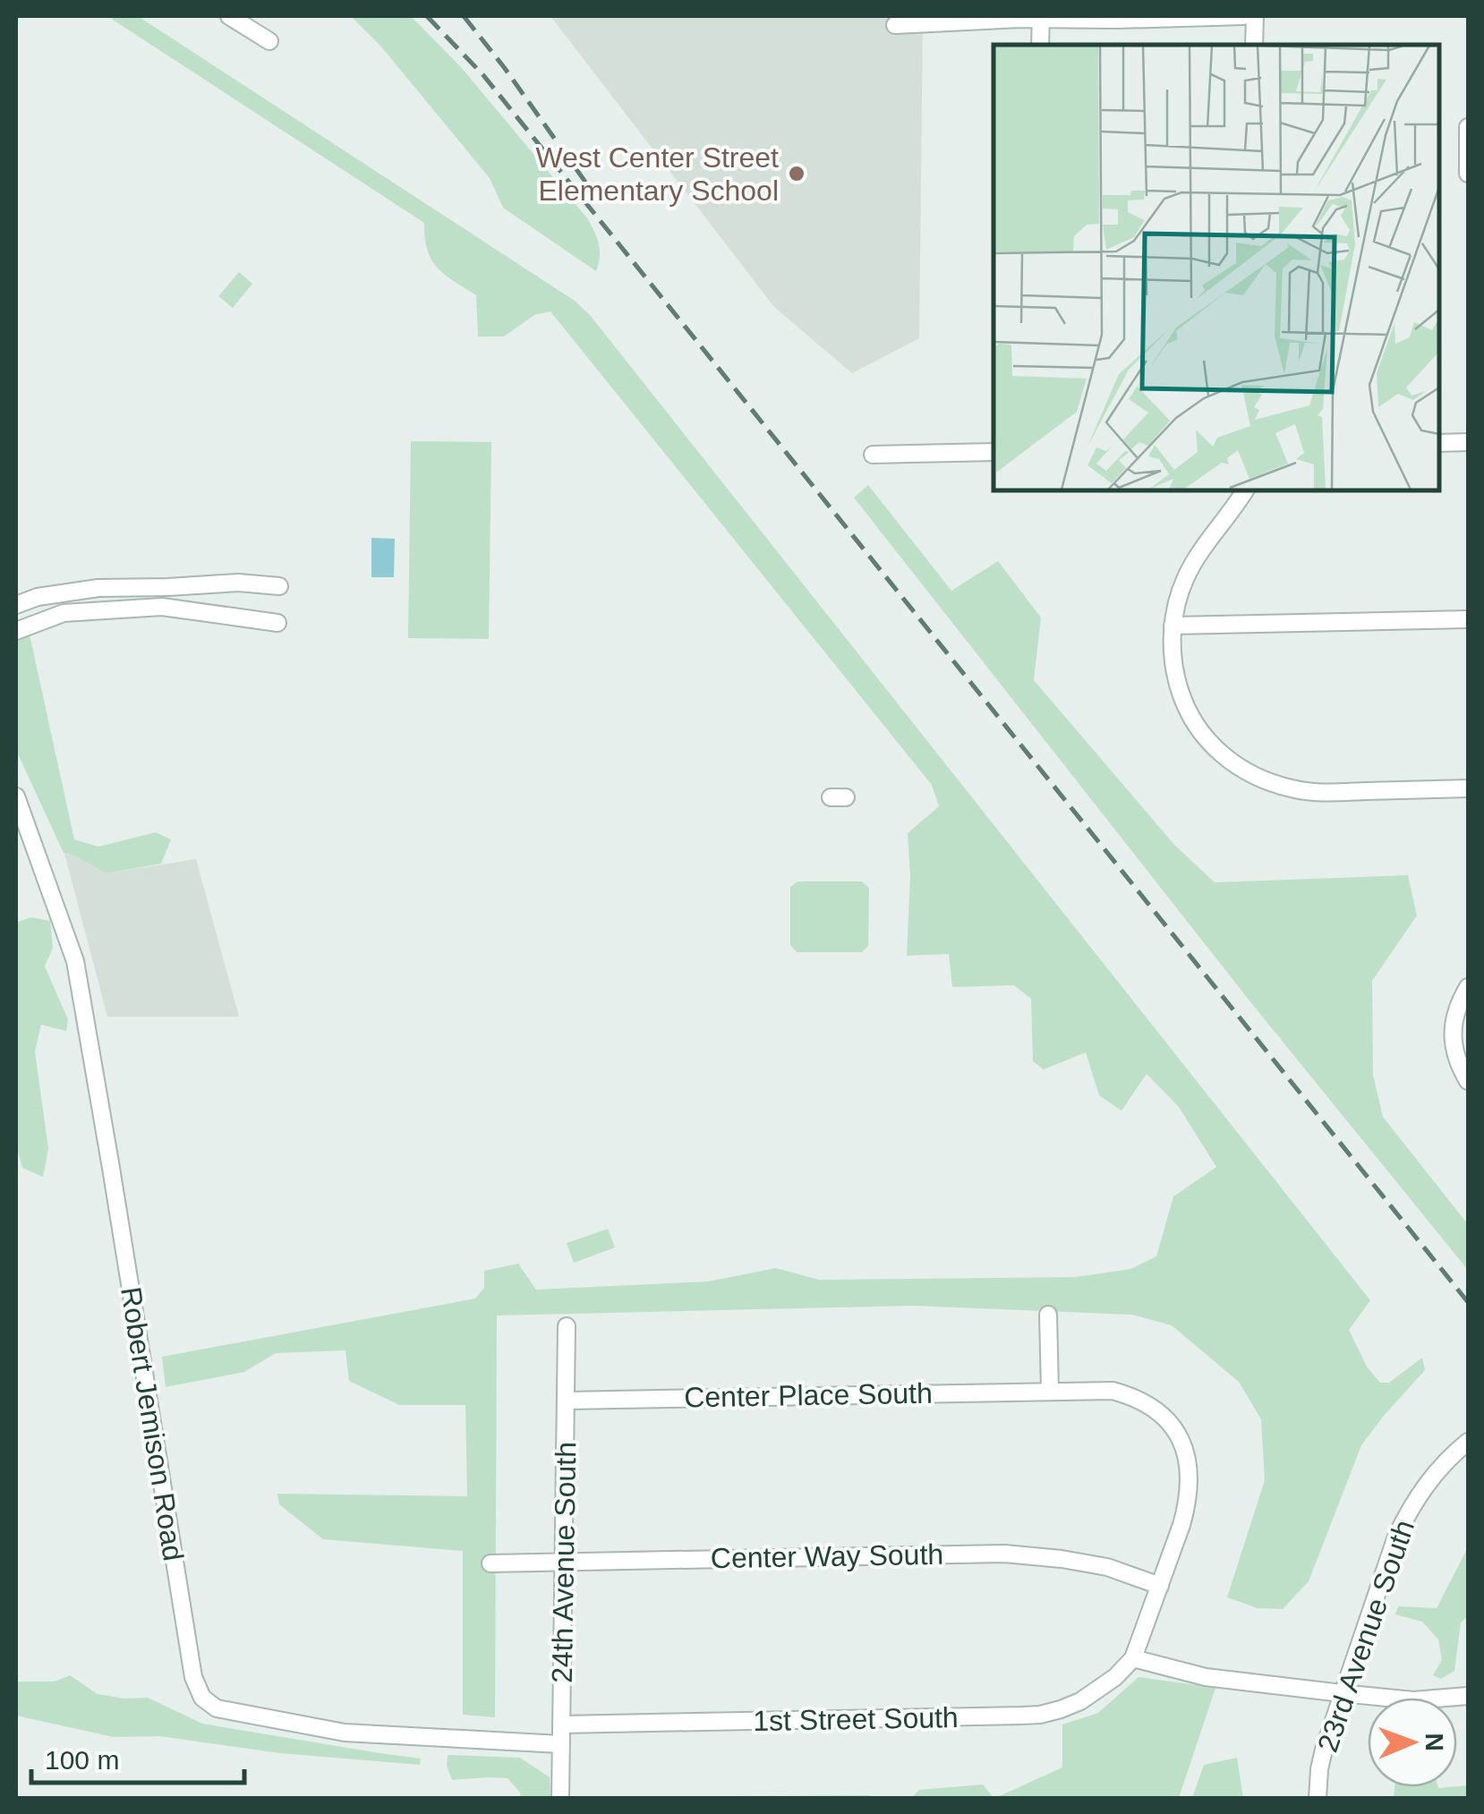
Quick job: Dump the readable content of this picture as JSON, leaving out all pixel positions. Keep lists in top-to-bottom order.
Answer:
{
  "streets": {
    "street": [
      "Center Place South",
      "Robert Jemison Road",
      "Center Way South",
      "24th Avenue South",
      "23rd Avenue South",
      "1st Street South"
    ]
  },
  "crossings": [
    ["Center Place South", "Center Way South"],
    ["Center Place South", "24th Avenue South"],
    ["Center Place South", "1st Street South"],
    ["Robert Jemison Road", "24th Avenue South"],
    ["Center Way South", "24th Avenue South"],
    ["24th Avenue South", "1st Street South"]
  ],
  "places": ["West Center Street Elementary School"],
  "scale_bar": "100 m",
  "north": "right"
}
